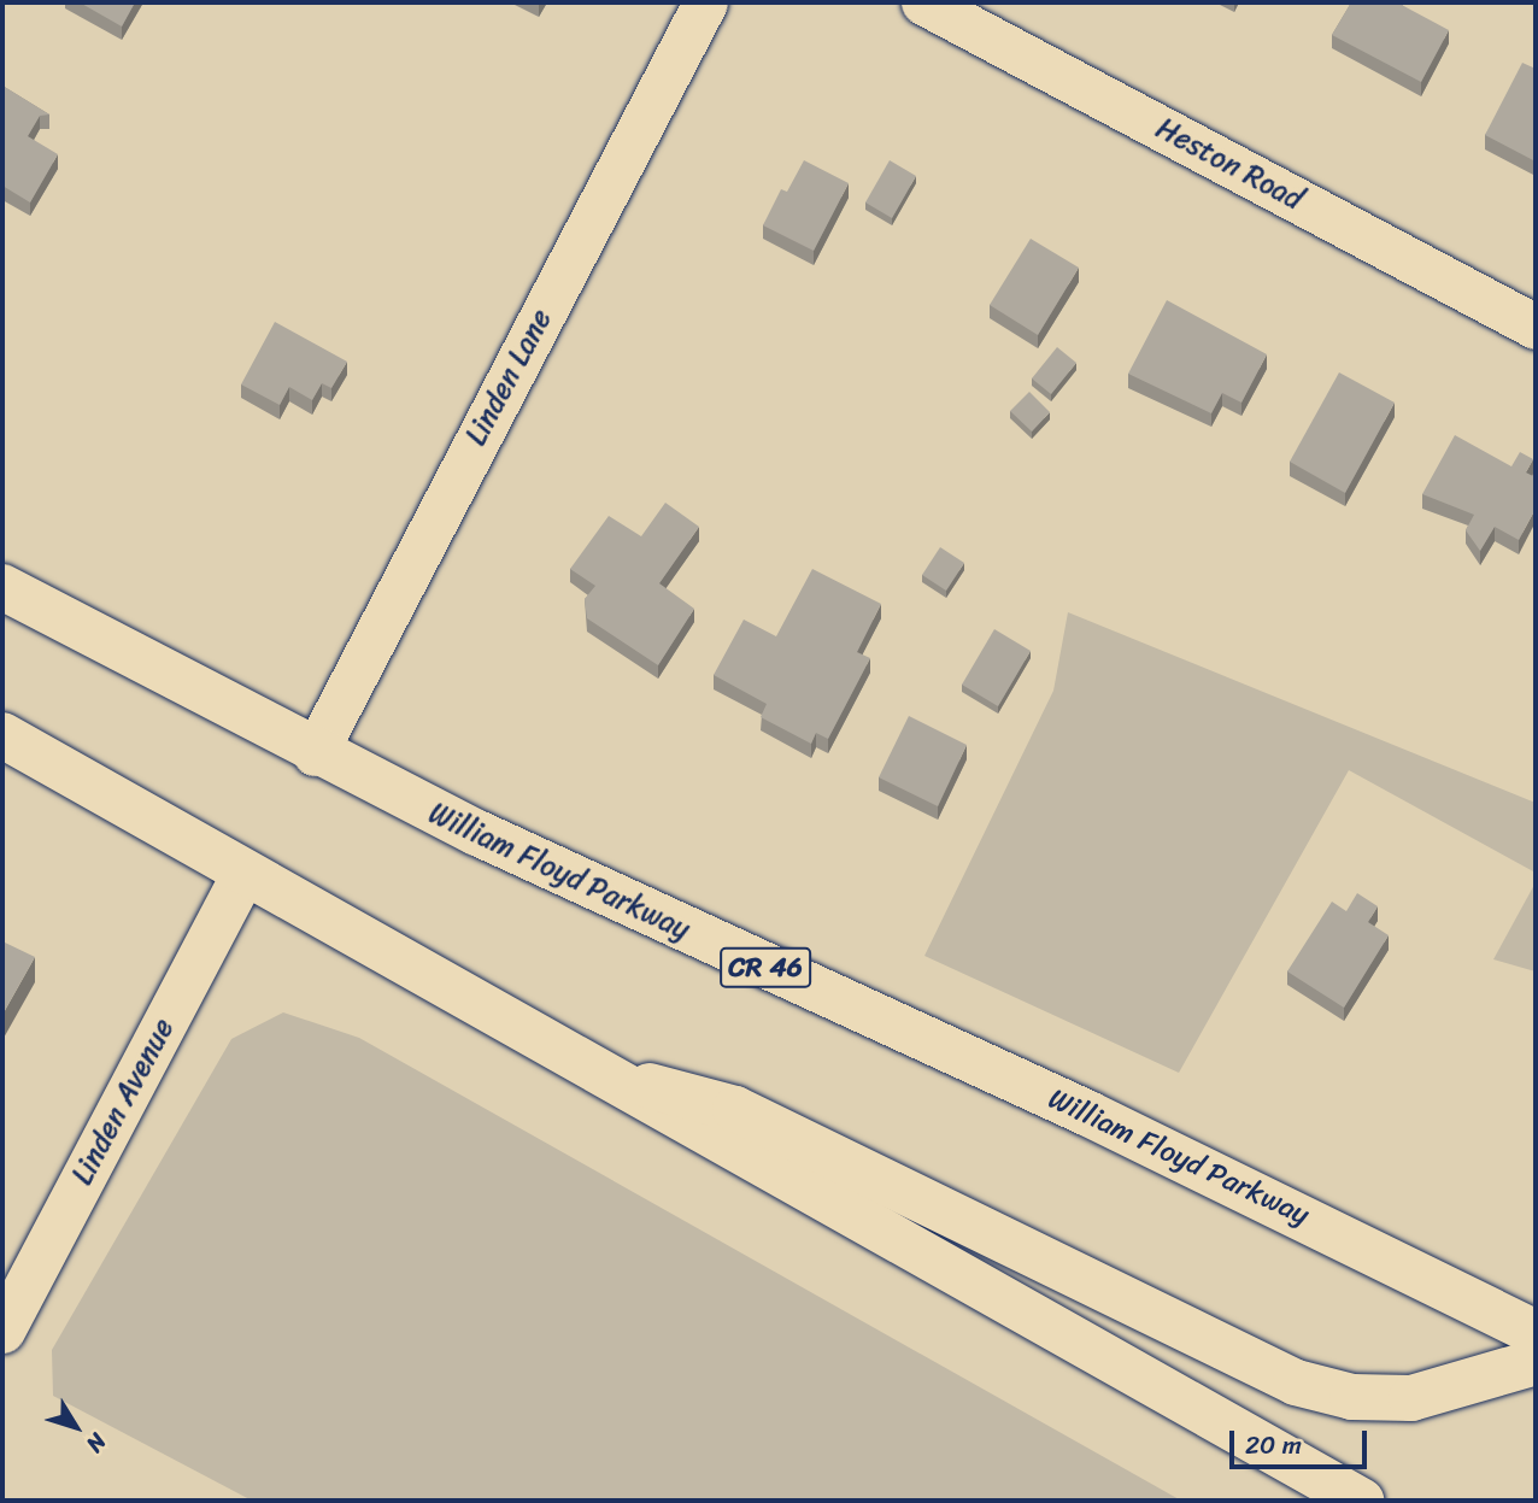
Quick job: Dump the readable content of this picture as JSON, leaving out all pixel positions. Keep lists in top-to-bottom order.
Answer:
{
  "streets": {
    "highway": ["William Floyd Parkway", "CR 46"],
    "street": ["Heston Road", "Linden Lane", "Linden Avenue"]
  },
  "crossings": [
    ["Linden Lane", "William Floyd Parkway"]
  ],
  "scale_bar": "20 m",
  "north": "bottom right"
}
